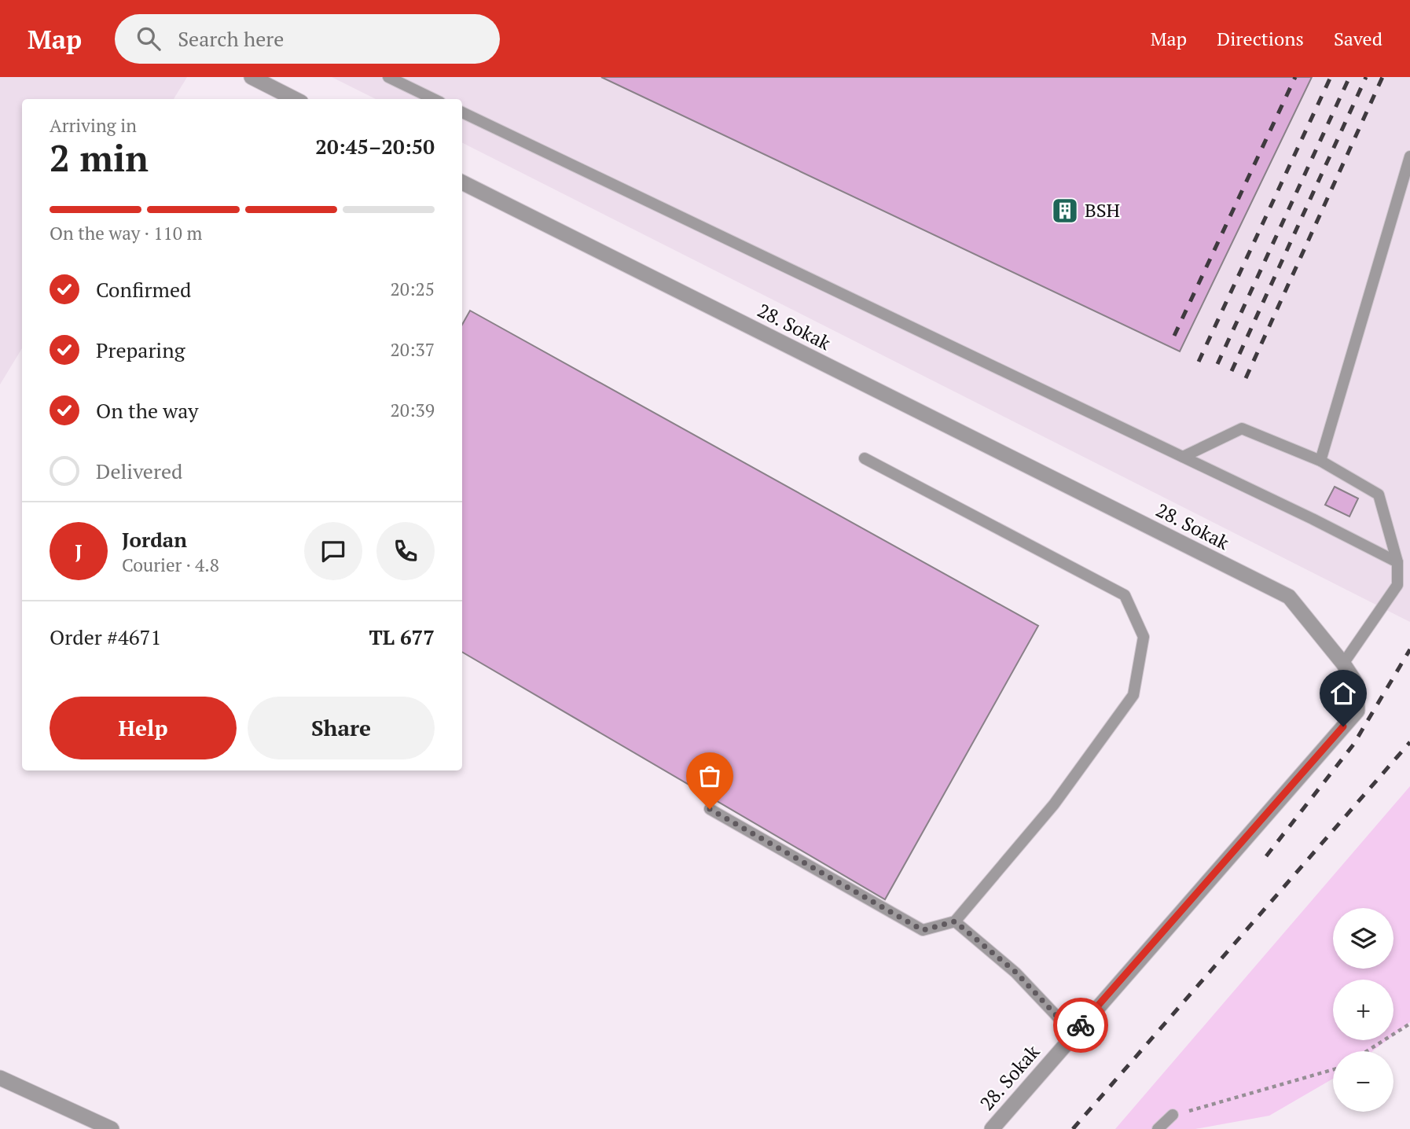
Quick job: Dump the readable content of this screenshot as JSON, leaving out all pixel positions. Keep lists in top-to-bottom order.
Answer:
{
  "streets": {
    "street": ["28. Sokak"]
  },
  "places": {
    "building": ["BSH"]
  },
  "page": {
    "header": "Map",
    "search": "Search here",
    "nav": ["Map", "Directions", "Saved"],
    "heading": ["2 min", "Arriving in", "20:45–20:50"],
    "panel": [
      "Jordan",
      "Courier · 4.8",
      "Order #4671",
      "TL 677"
    ],
    "bar": "On the way · 110 m",
    "list": [
      ["Confirmed", "20:25"],
      ["Preparing", "20:37"],
      ["On the way", "20:39"],
      "Delivered"
    ],
    "round": "J",
    "buttons": ["Help", "Share"],
    "map_buttons": ["+", "−"]
  }
}
